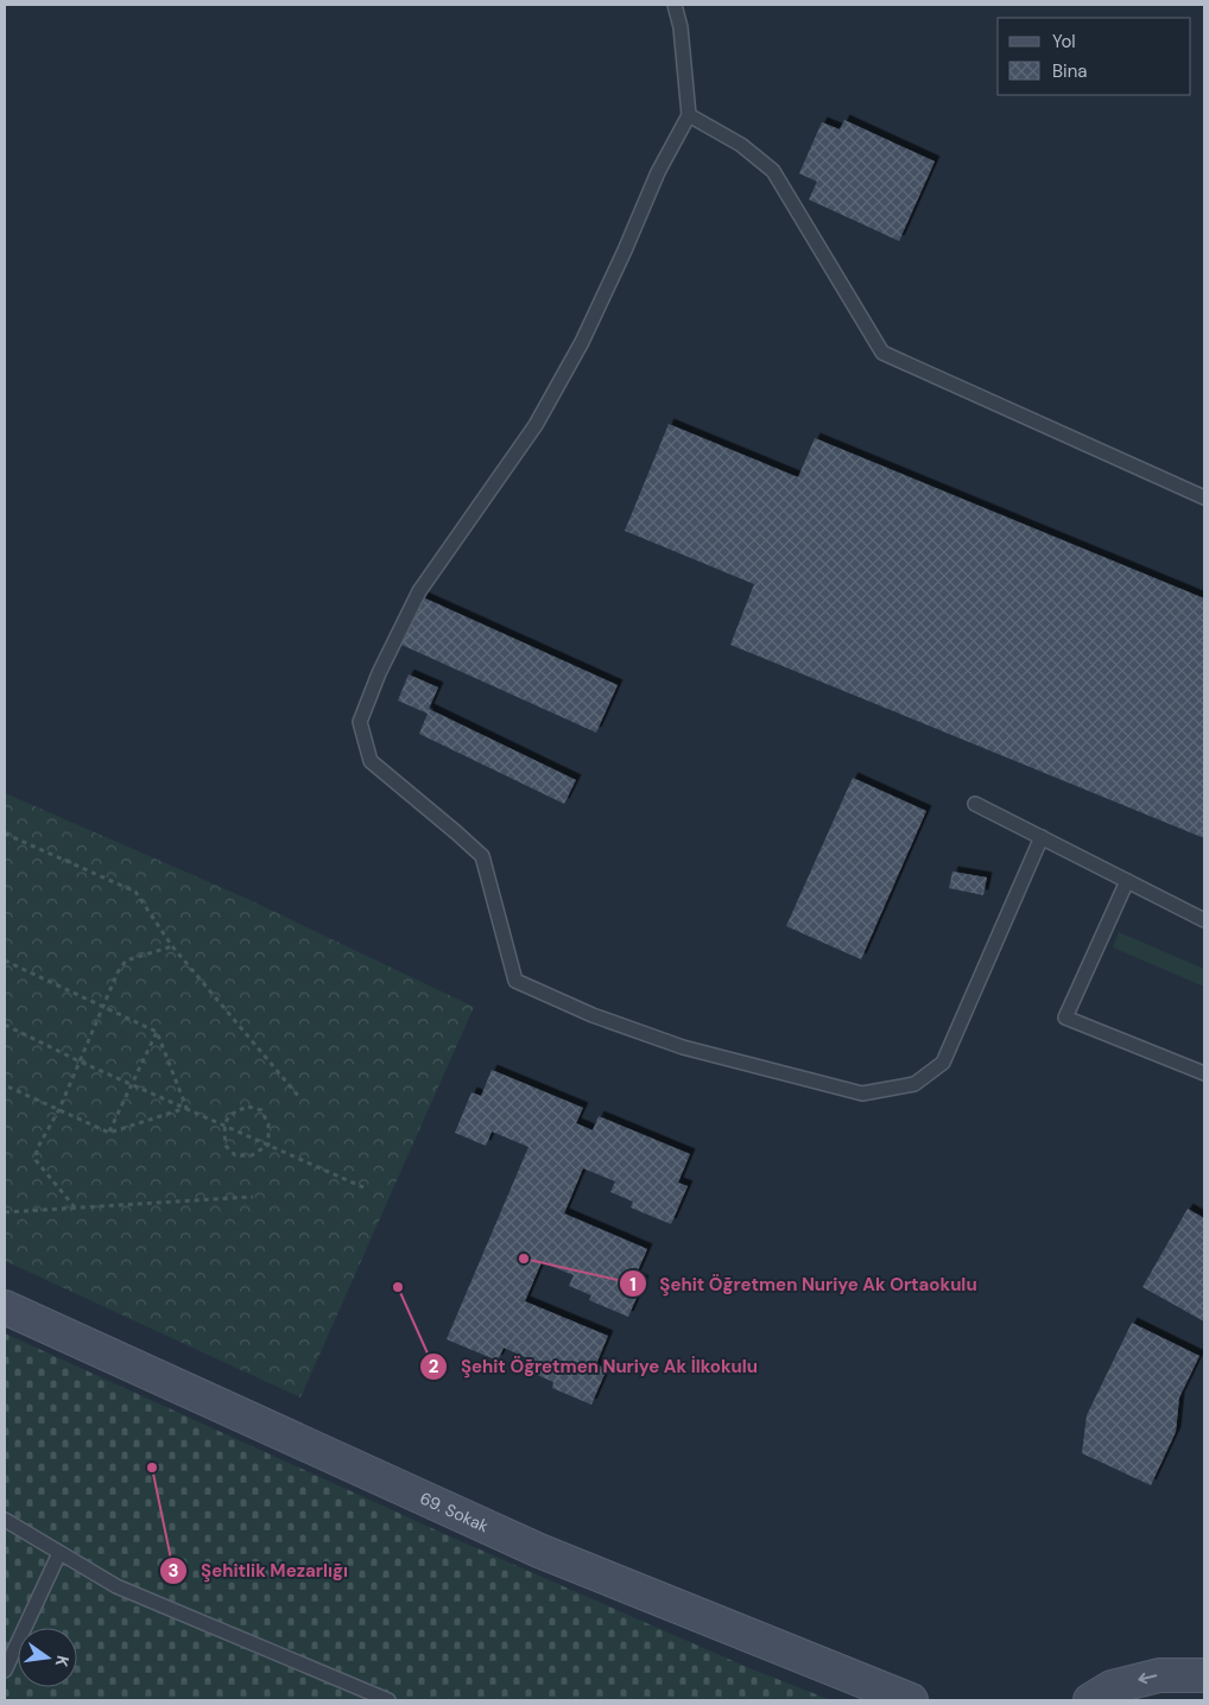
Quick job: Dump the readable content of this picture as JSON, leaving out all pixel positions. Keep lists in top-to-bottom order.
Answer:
{
  "streets": {
    "street": ["69. Sokak"]
  },
  "places": ["Şehit Öğretmen Nuriye Ak Ortaokulu", "Şehit Öğretmen Nuriye Ak İlkokulu", "Şehitlik Mezarlığı"],
  "legend": ["Yol", "Bina"],
  "north": "right"
}
